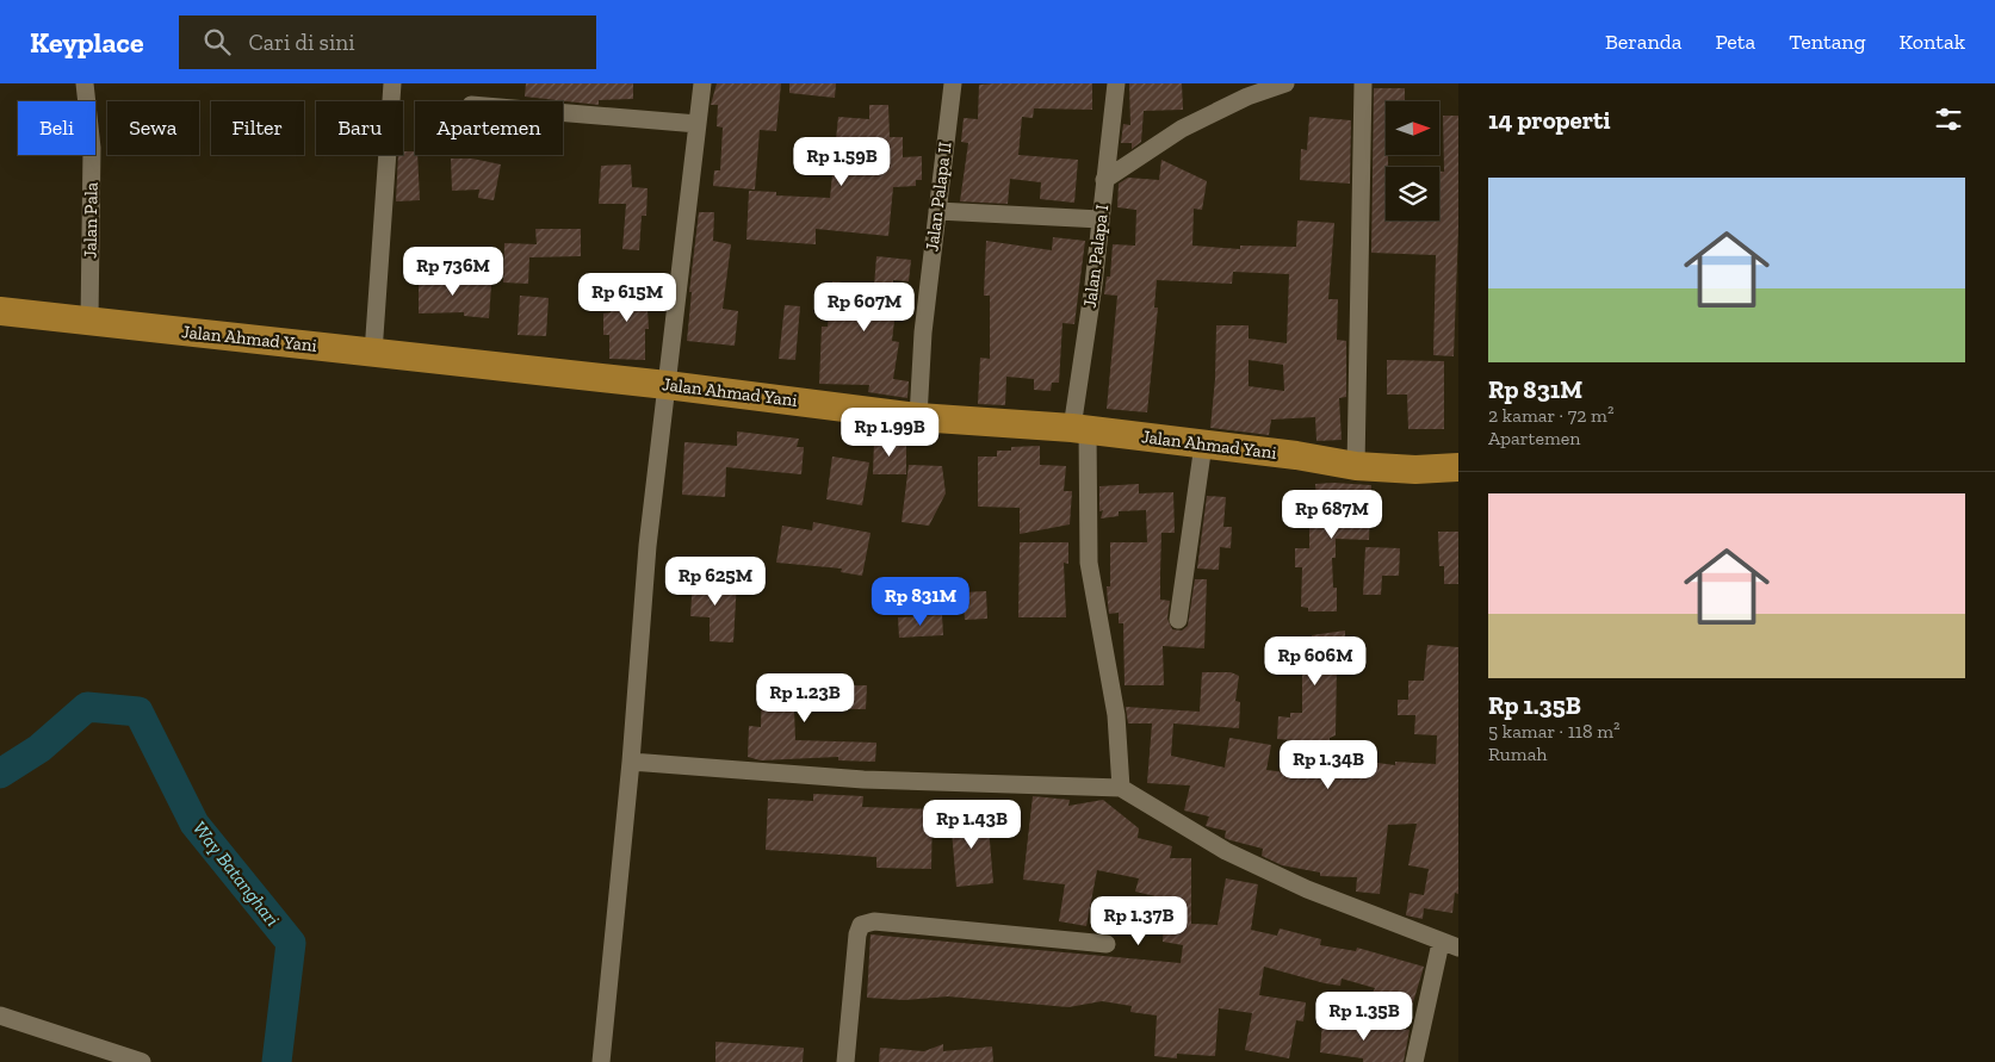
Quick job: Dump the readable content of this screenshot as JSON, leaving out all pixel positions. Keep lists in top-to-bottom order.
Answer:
{
  "streets": {
    "main road": ["Jalan Ahmad Yani"],
    "street": ["Jalan Palapa II", "Jalan Pala", "Jalan Palapa I"]
  },
  "crossings": [
    ["Jalan Palapa II", "Jalan Ahmad Yani"],
    ["Jalan Pala", "Jalan Ahmad Yani"],
    ["Jalan Palapa I", "Jalan Ahmad Yani"]
  ],
  "water": ["Way Batanghari"],
  "north": "right",
  "page": {
    "header": "Keyplace",
    "search": "Cari di sini",
    "nav": [
      "Beranda",
      "Peta",
      "Tentang",
      "Kontak"
    ],
    "heading": "14 properti",
    "chip": [
      "Beli",
      "Sewa",
      "Filter",
      "Baru",
      "Apartemen"
    ],
    "price": [
      "Rp 1.59B",
      "Rp 736M",
      "Rp 615M",
      "Rp 607M",
      "Rp 1.99B",
      "Rp 687M",
      "Rp 625M",
      "Rp 831M",
      "Rp 606M",
      "Rp 1.23B",
      "Rp 1.34B",
      "Rp 1.43B",
      "Rp 1.37B",
      "Rp 1.35B"
    ],
    "list": [
      {
        "name": "Rp 831M",
        "note": "2 kamar · 72 m² · Apartemen"
      },
      {
        "name": "Rp 1.35B",
        "note": "5 kamar · 118 m² · Rumah"
      }
    ]
  }
}
